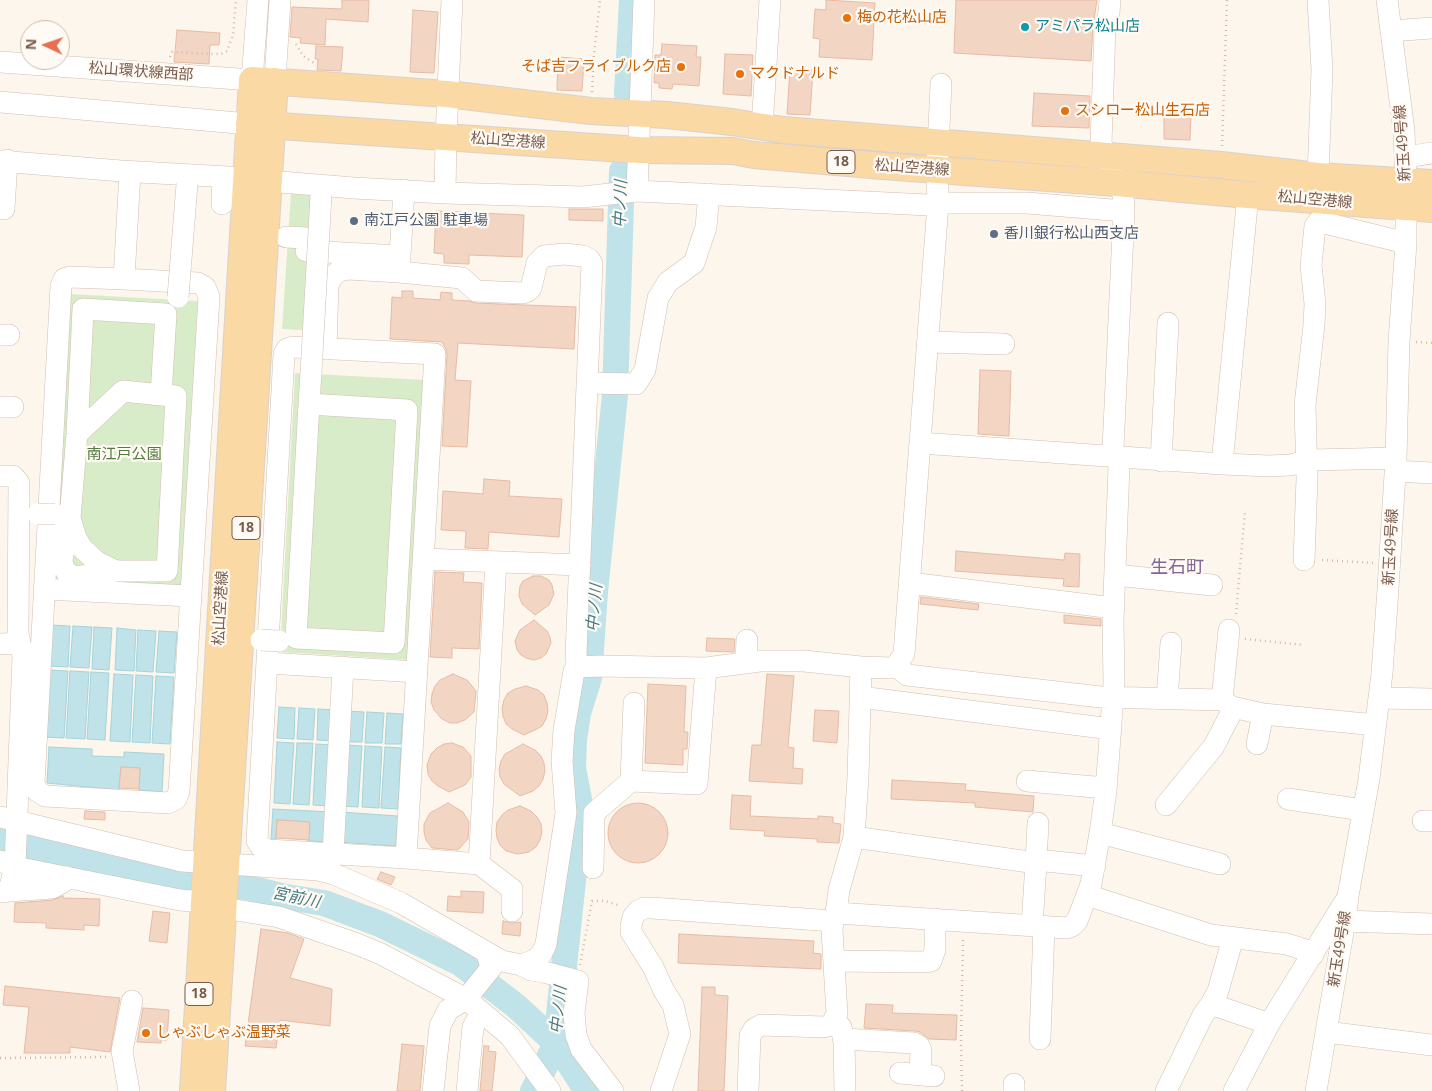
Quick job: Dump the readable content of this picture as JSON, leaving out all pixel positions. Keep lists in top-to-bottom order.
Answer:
{
  "streets": {
    "main road": ["松山空港線", "18"],
    "street": ["松山環状線西部", "新玉49号線"]
  },
  "crossings": [
    ["松山環状線西部", "松山空港線"],
    ["松山空港線", "新玉49号線"]
  ],
  "districts": ["生石町"],
  "water": ["中ノ川", "宮前川"],
  "parks": ["南江戸公園"],
  "places": [
    "梅の花松山店",
    "アミパラ松山店",
    "そば吉フライブルク店",
    "マクドナルド",
    "スシロー松山生石店",
    "南江戸公園 駐車場",
    "香川銀行松山西支店",
    "しゃぶしゃぶ温野菜"
  ],
  "north": "left"
}
